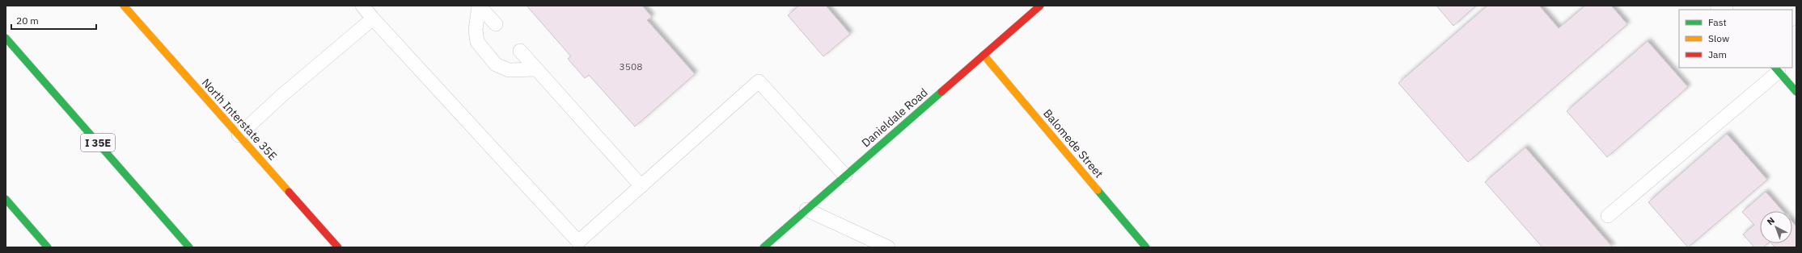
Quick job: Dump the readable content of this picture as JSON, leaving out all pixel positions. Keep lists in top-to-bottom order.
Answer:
{
  "streets": {
    "main road": [
      "Danieldale Road",
      "North Interstate 35E",
      "I 35E",
      "Balomede Street"
    ]
  },
  "crossings": [
    ["Danieldale Road", "Balomede Street"]
  ],
  "house_numbers": ["3508"],
  "legend": ["Fast", "Slow", "Jam"],
  "scale_bar": "20 m",
  "north": "top left"
}
